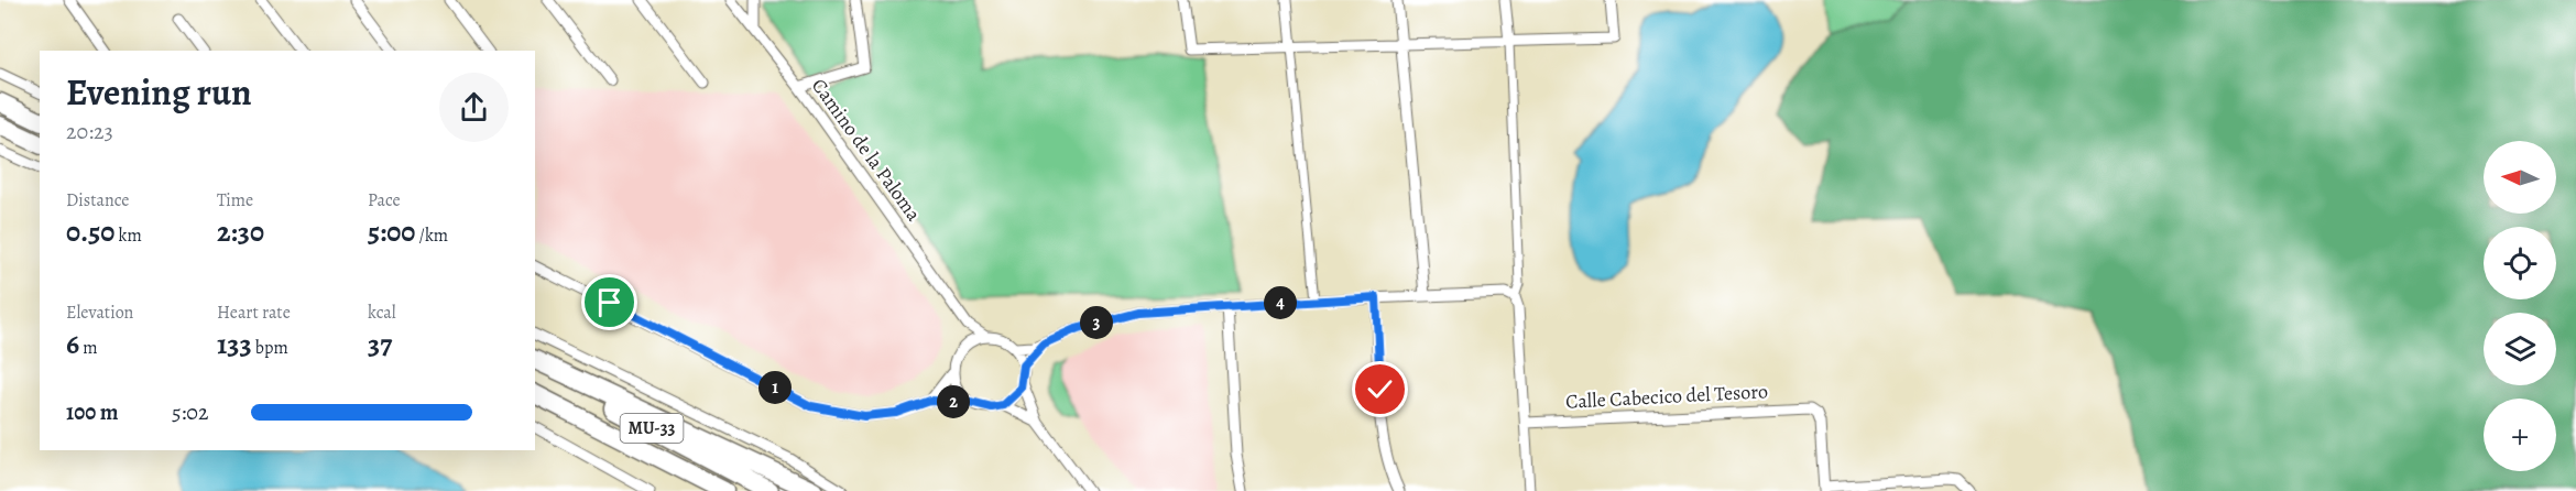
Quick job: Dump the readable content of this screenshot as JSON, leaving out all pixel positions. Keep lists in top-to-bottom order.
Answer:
{
  "streets": {
    "highway": ["MU-33"],
    "street": ["Camino de la Paloma", "Calle Cabecico del Tesoro"]
  },
  "north": "left",
  "page": {
    "heading": ["Evening run", "20:23"],
    "map_buttons": "+",
    "stats": [
      ["Distance", "0.50 km"],
      ["Time", "2:30"],
      ["Pace", "5:00 /km"],
      ["Elevation", "6 m"],
      ["Heart rate", "133 bpm"],
      ["kcal", "37"]
    ],
    "pins": [
      "4",
      "3",
      "1",
      "2"
    ],
    "list": [
      {
        "name": "100 m",
        "note": "5:02"
      }
    ]
  }
}
